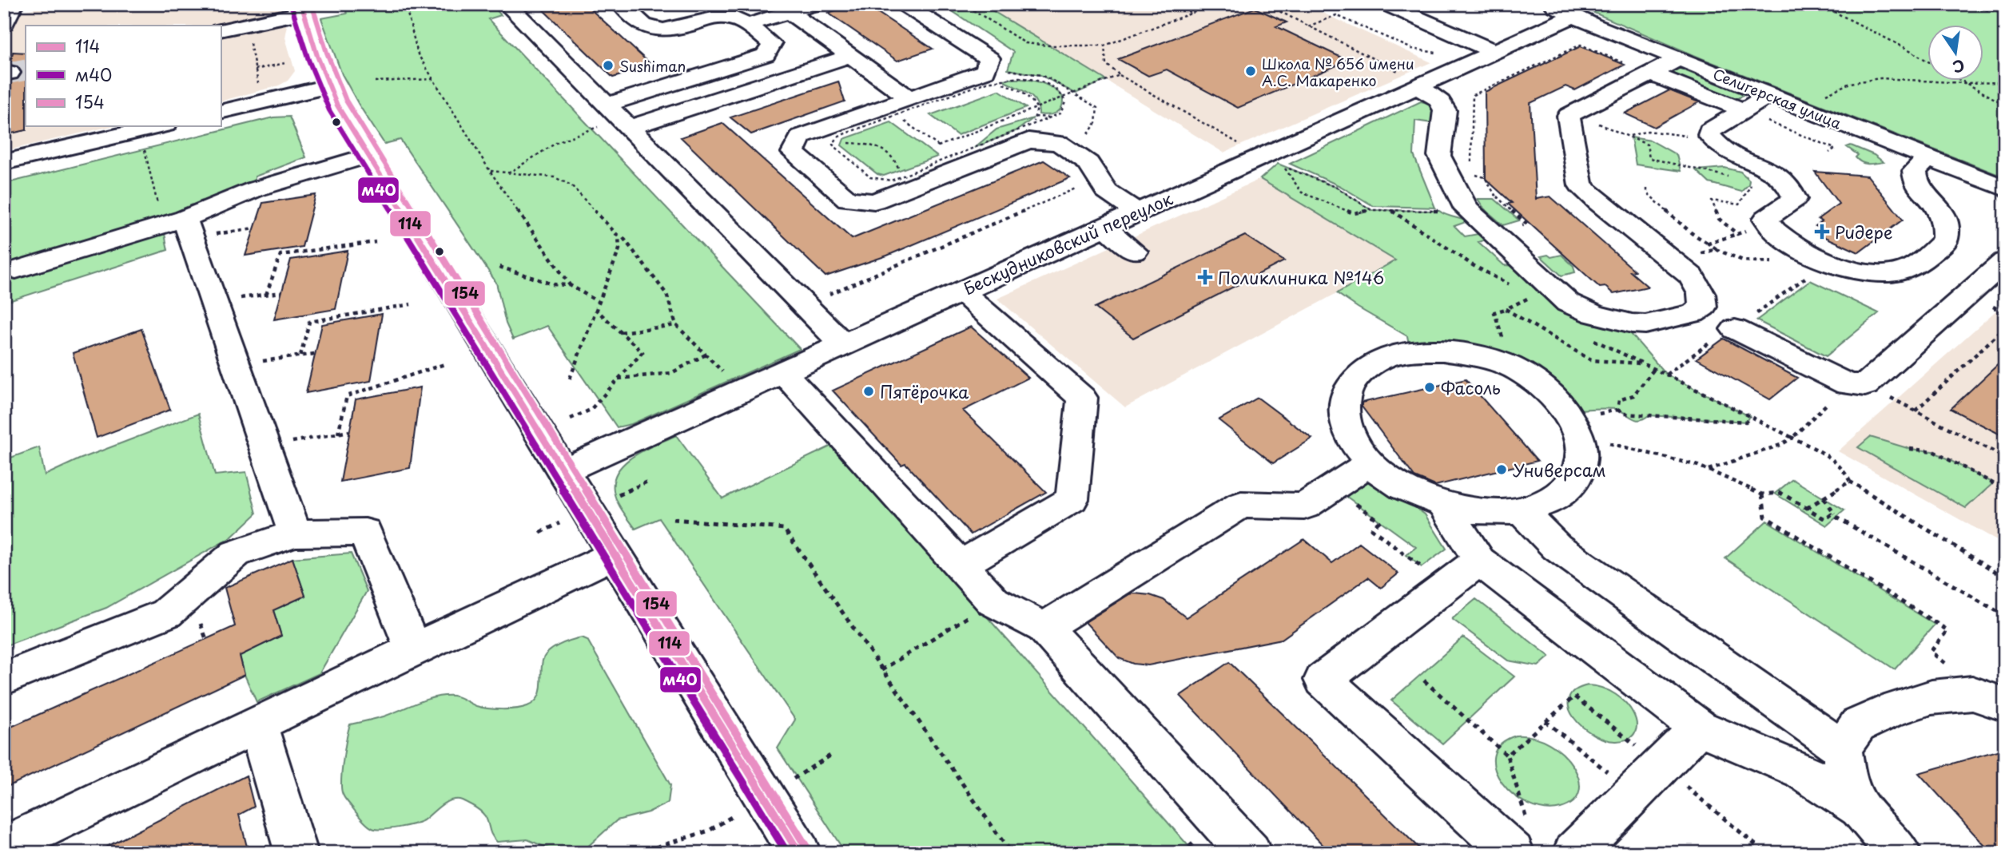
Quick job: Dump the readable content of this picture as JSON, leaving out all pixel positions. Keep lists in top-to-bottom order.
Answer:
{
  "streets": {
    "street": ["Селигерская улица", "Бескудниковский переулок"]
  },
  "crossings": [
    ["Селигерская улица", "Бескудниковский переулок"]
  ],
  "places": {
    "other": [
      "Sushiman",
      "Школа № 656 имени А.С. Макаренко",
      "Фасоль",
      "Пятёрочка",
      "Универсам"
    ],
    "health": ["Ридере", "Поликлиника №146"]
  },
  "lines": ["transit line 114", "transit line 154", "transit line м40"],
  "legend": ["114", "м40", "154"],
  "north": "bottom"
}
